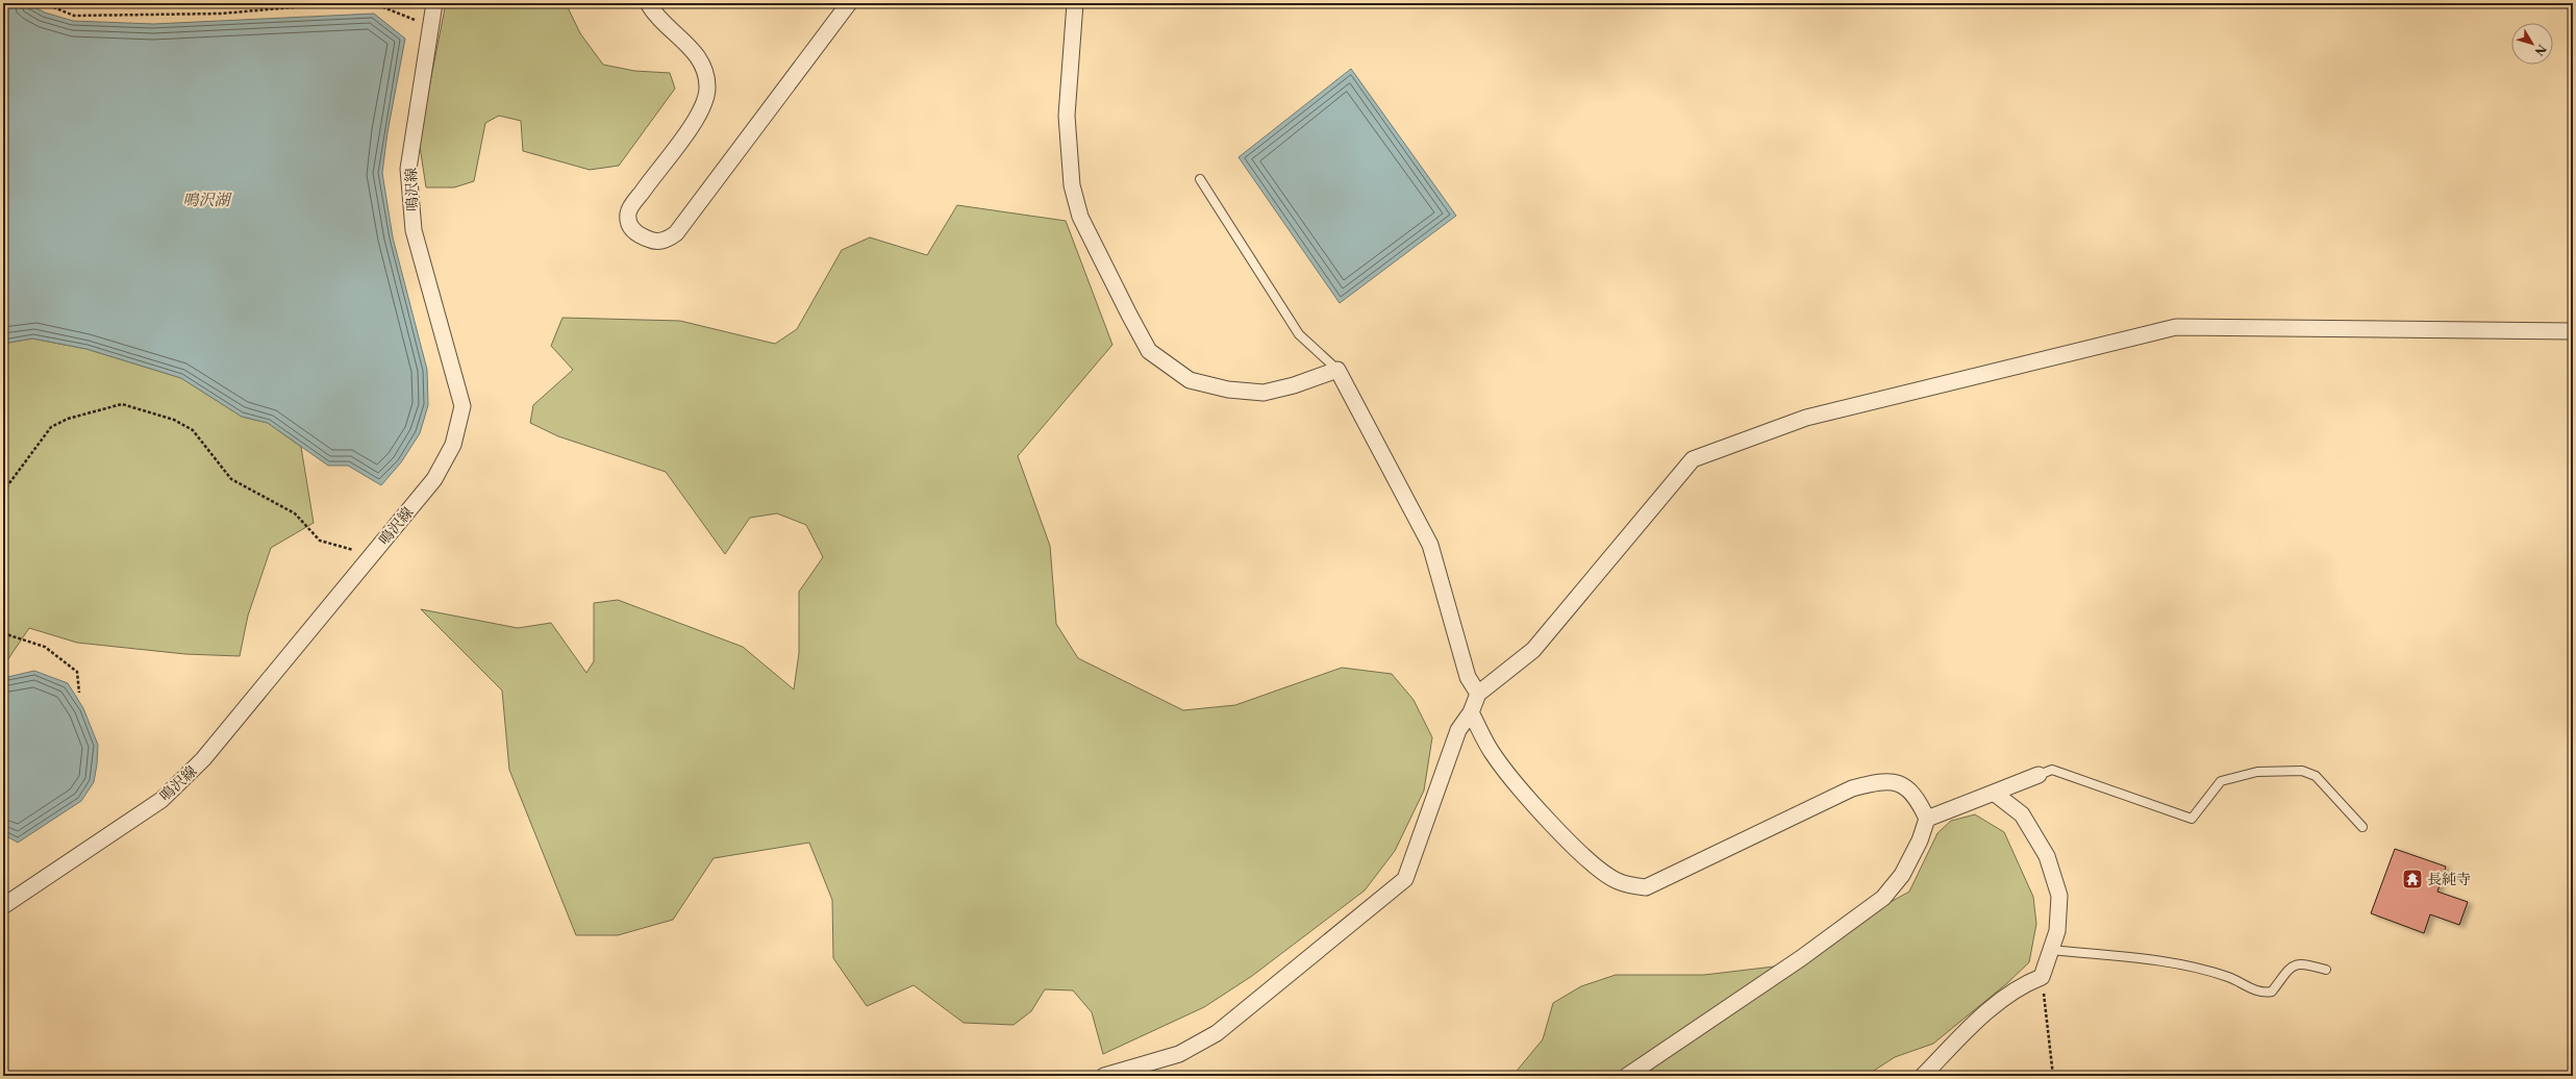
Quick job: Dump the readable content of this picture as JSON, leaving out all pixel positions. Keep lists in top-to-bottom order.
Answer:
{
  "streets": {
    "street": ["鳴沢線"]
  },
  "water": ["鳴沢湖"],
  "places": {
    "temple": ["長純寺"]
  },
  "north": "bottom right"
}
